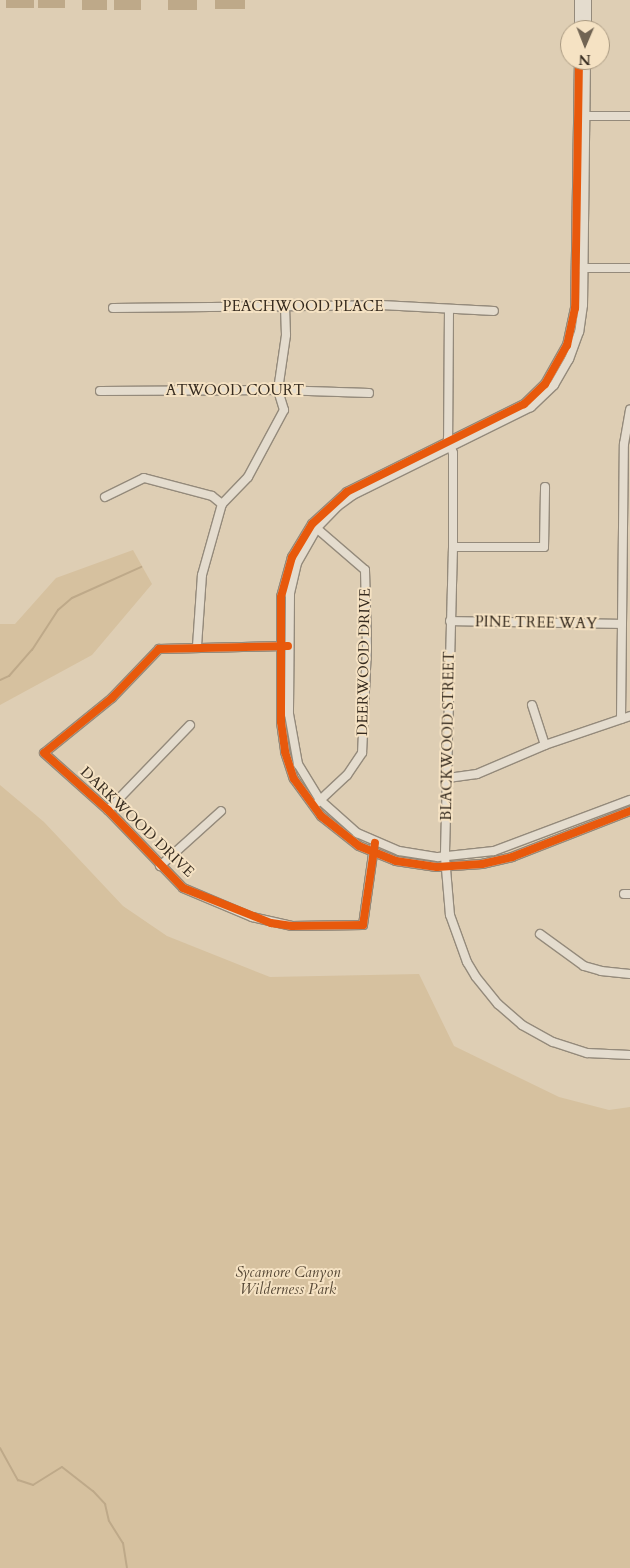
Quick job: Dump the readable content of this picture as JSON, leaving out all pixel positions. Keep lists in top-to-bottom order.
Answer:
{
  "streets": {
    "street": [
      "PEACHWOOD PLACE",
      "ATWOOD COURT",
      "PINE TREE WAY",
      "DEERWOOD DRIVE",
      "BLACKWOOD STREET",
      "DARKWOOD DRIVE"
    ]
  },
  "crossings": [
    ["PEACHWOOD PLACE", "BLACKWOOD STREET"],
    ["PINE TREE WAY", "BLACKWOOD STREET"]
  ],
  "parks": ["Sycamore Canyon Wilderness Park"],
  "north": "bottom"
}
